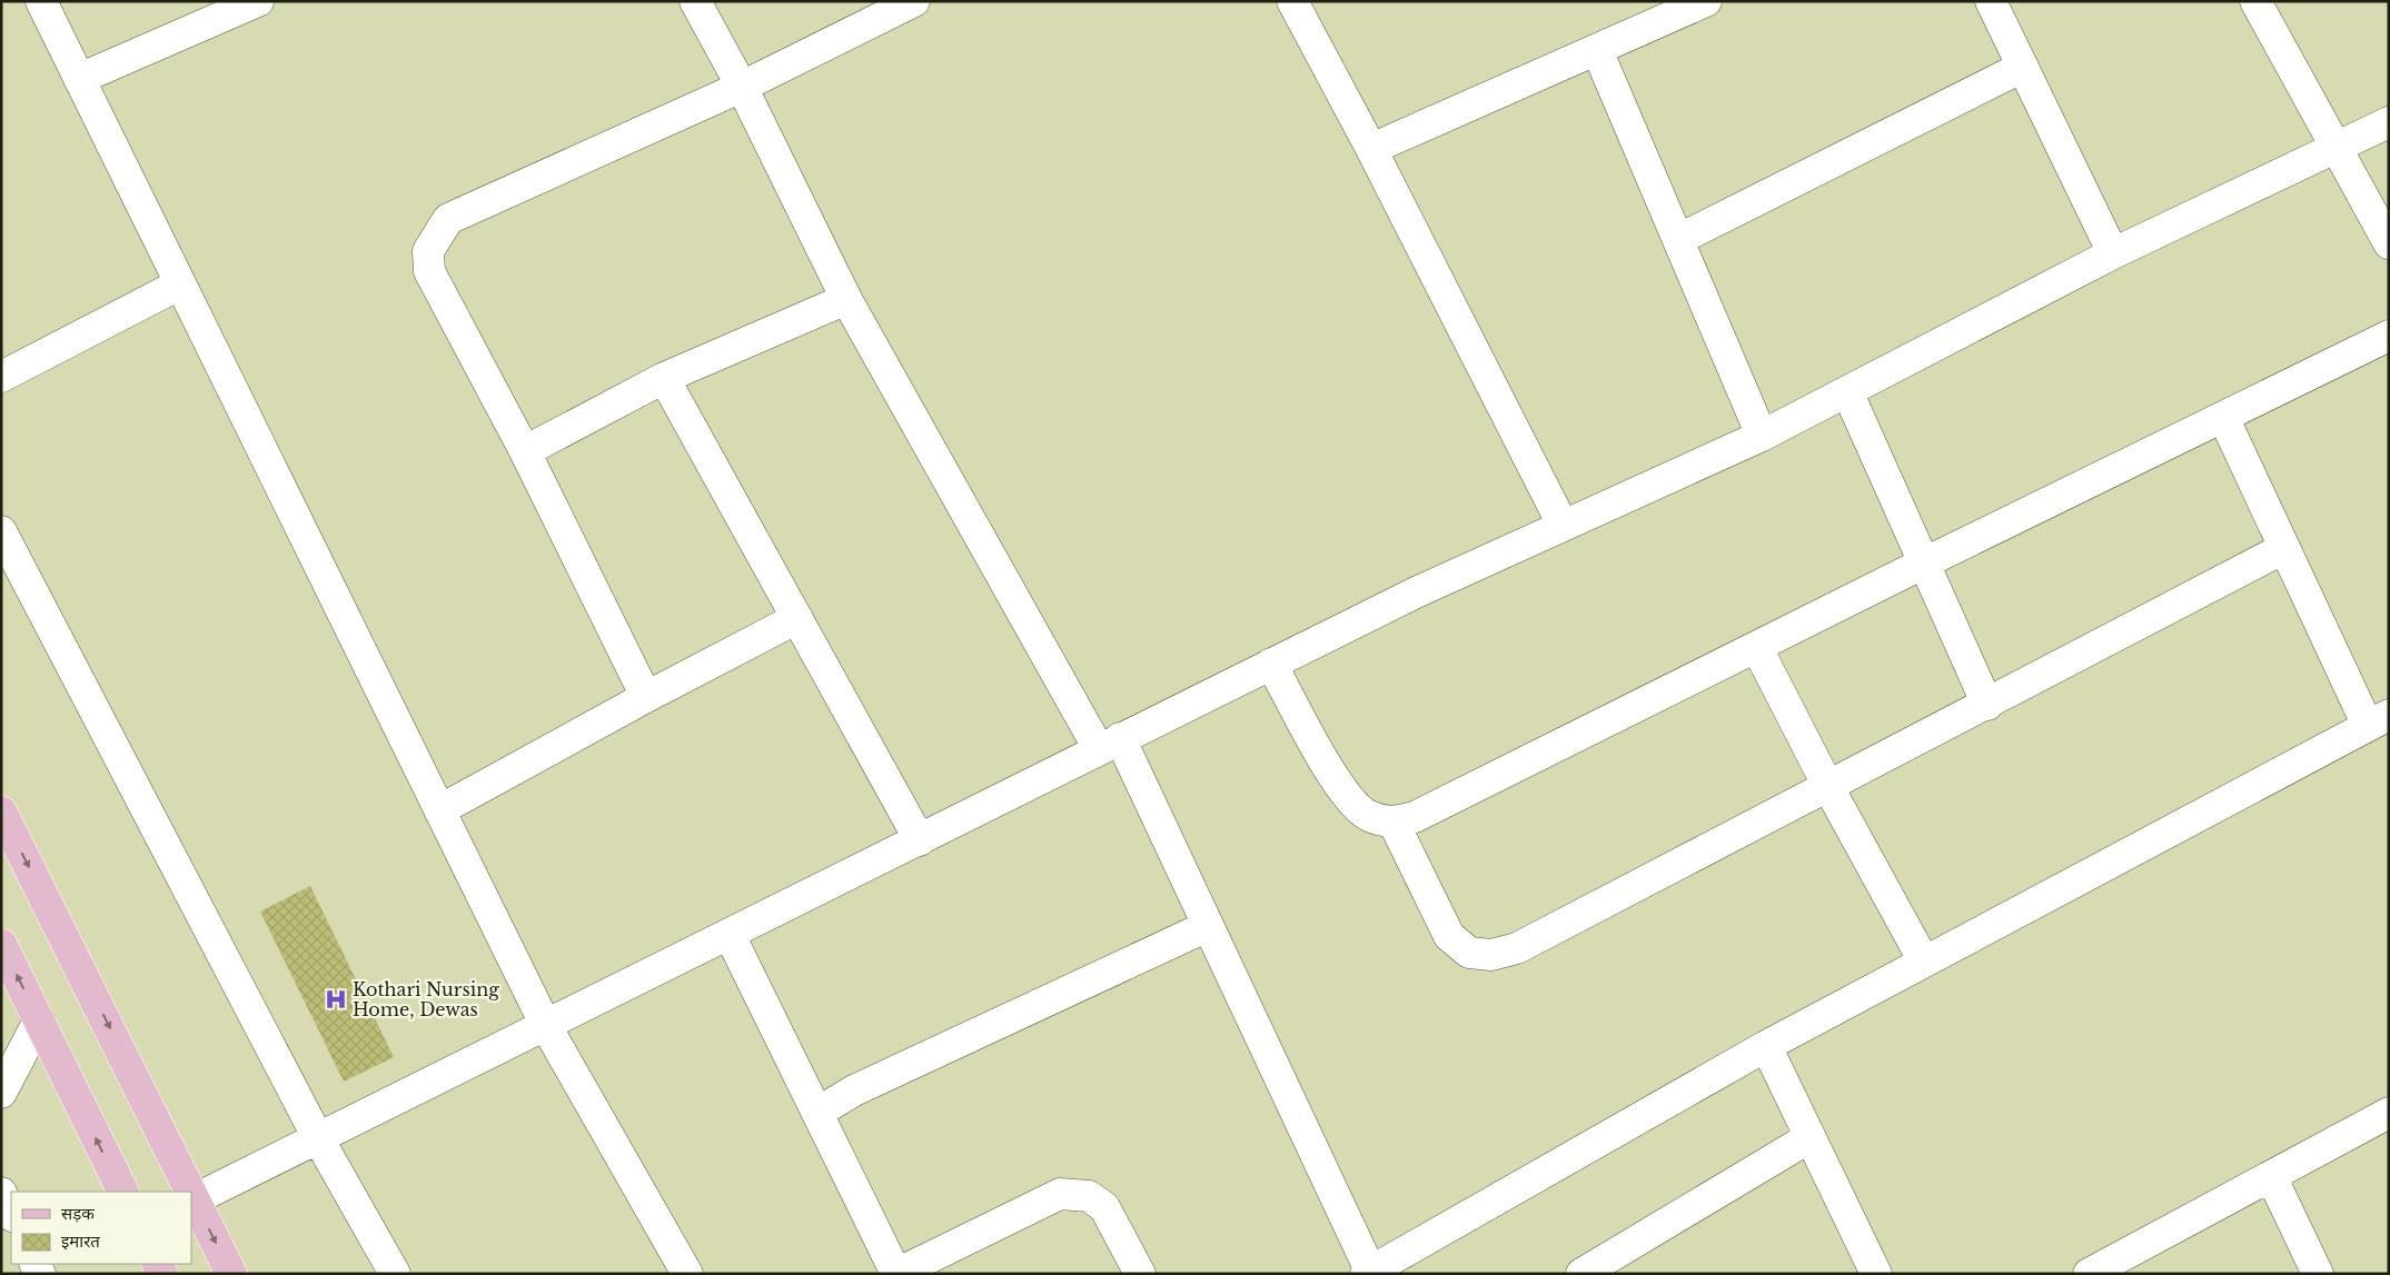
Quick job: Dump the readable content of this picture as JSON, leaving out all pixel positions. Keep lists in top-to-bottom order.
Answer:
{
  "places": {
    "hospital": ["Kothari Nursing Home, Dewas"]
  },
  "legend": ["सड़क", "इमारत"]
}
